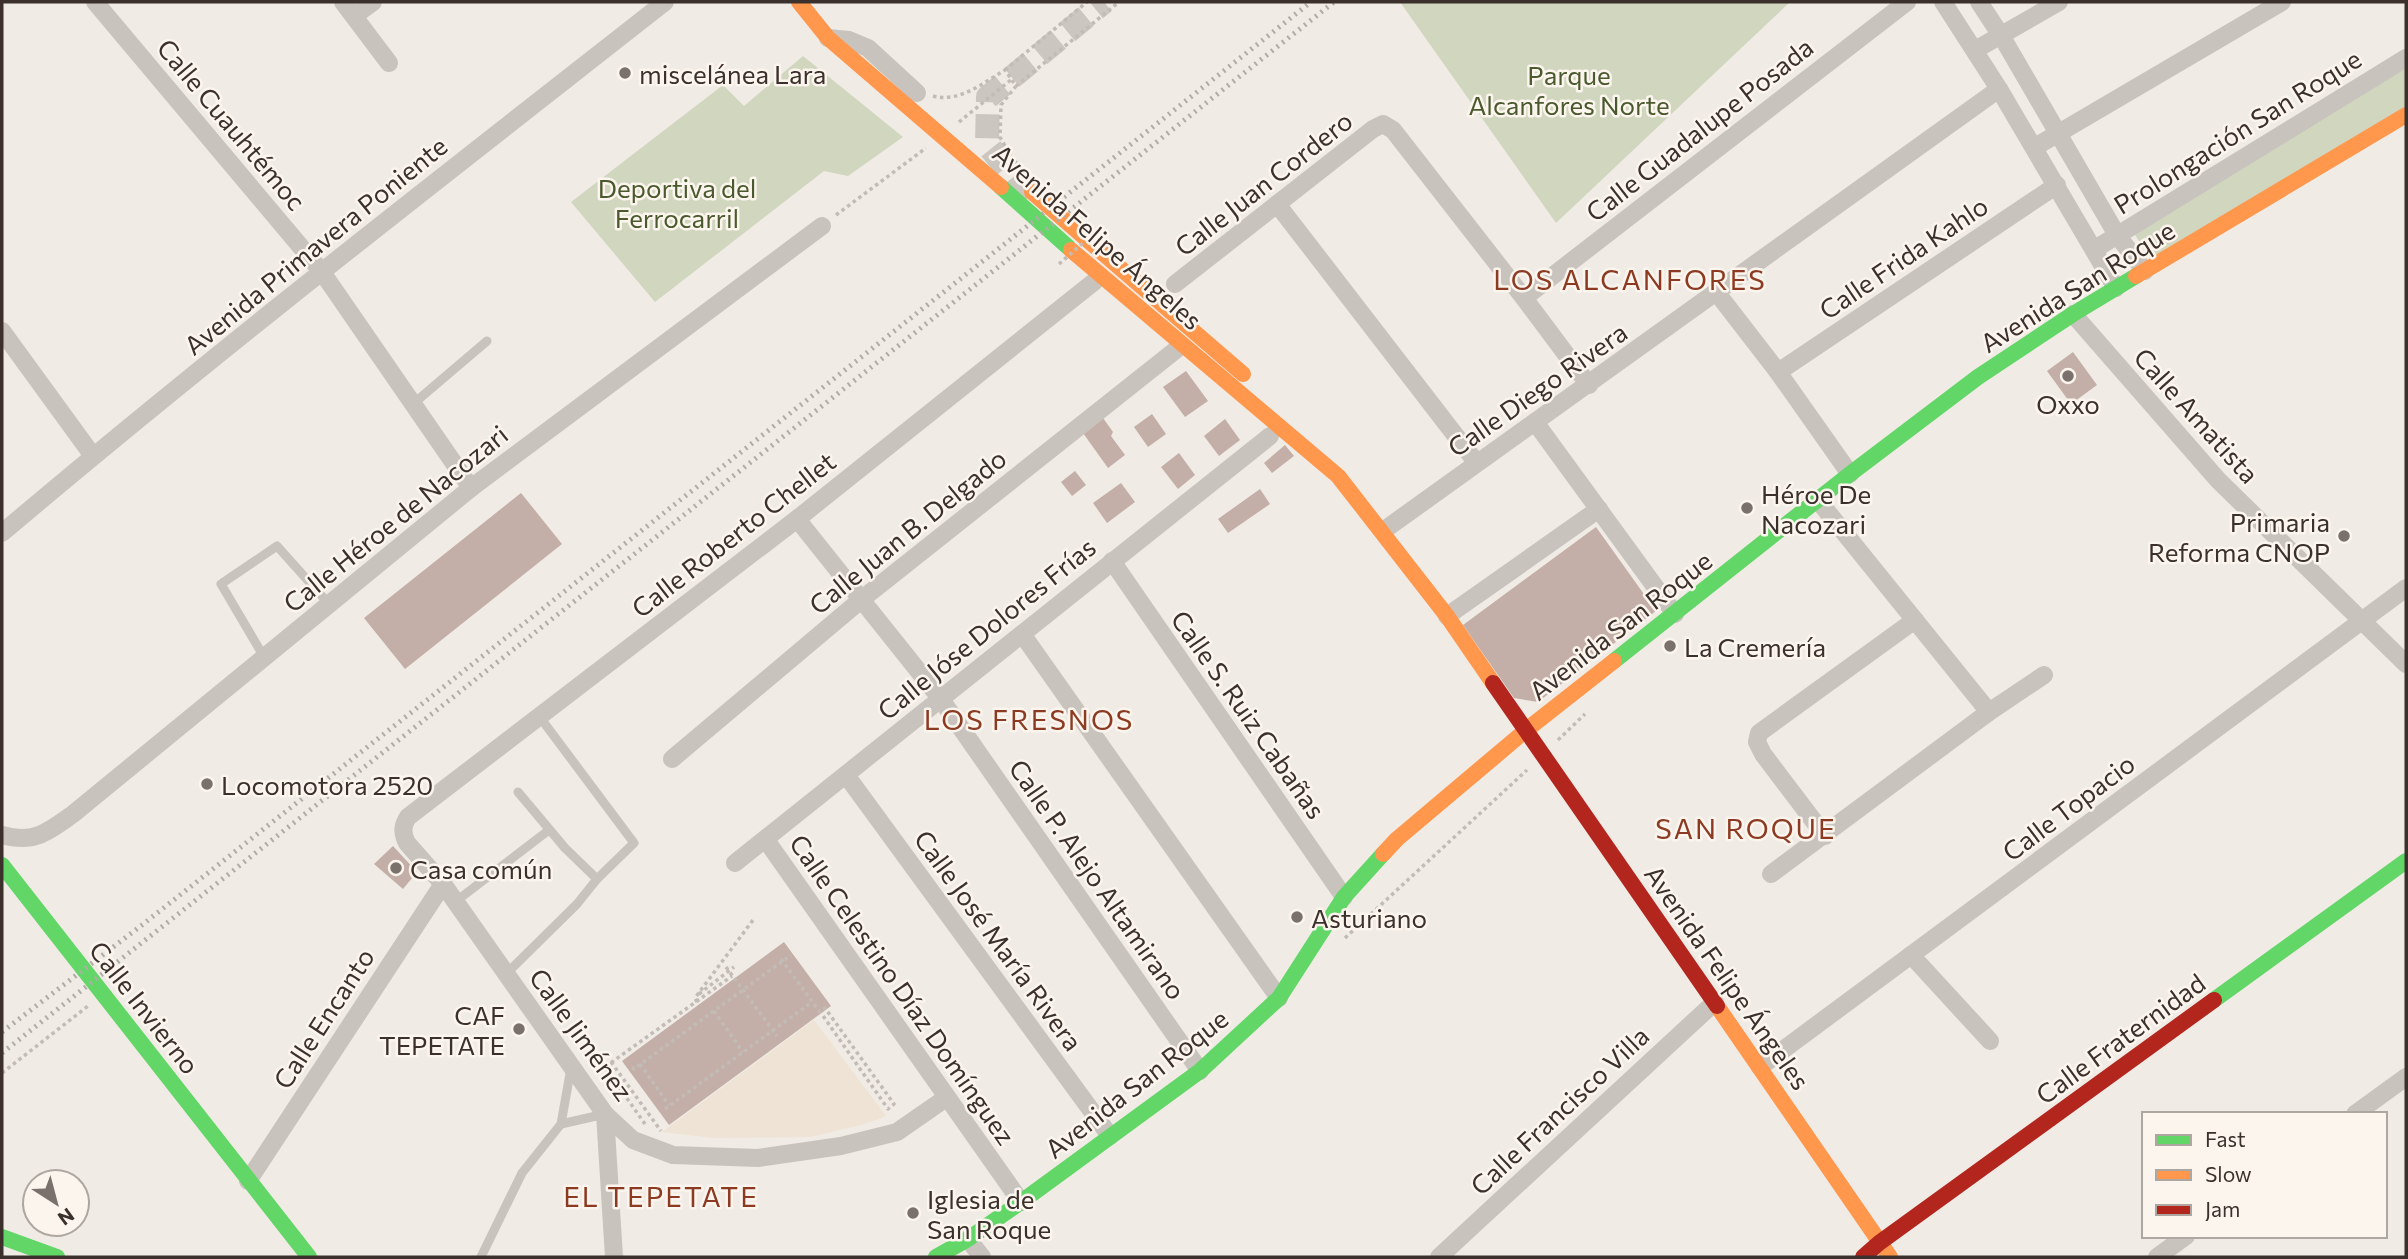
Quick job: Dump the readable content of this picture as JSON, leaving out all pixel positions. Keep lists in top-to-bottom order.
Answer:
{
  "streets": {
    "street": [
      "Calle Cuauhtémoc",
      "Calle Guadalupe Posada",
      "Prolongación San Roque",
      "Calle Juan Cordero",
      "Avenida Felipe Ángeles",
      "Avenida Primavera Poniente",
      "Calle Frida Kahlo",
      "Avenida San Roque",
      "Calle Diego Rivera",
      "Calle Amatista",
      "Calle Héroe de Nacozari",
      "Calle Juan B. Delgado",
      "Calle Roberto Chellet",
      "Calle Jóse Dolores Frías",
      "Calle S. Ruiz Cabañas",
      "Calle Topacio",
      "Calle P. Alejo Altamirano",
      "Calle José María Rivera",
      "Calle Celestino Díaz Domínguez",
      "Calle Invierno",
      "Calle Encanto",
      "Calle Jiménez",
      "Calle Fraternidad",
      "Calle Francisco Villa"
    ]
  },
  "crossings": [
    ["Calle Cuauhtémoc", "Avenida Primavera Poniente"],
    ["Calle Cuauhtémoc", "Calle Héroe de Nacozari"],
    ["Calle Guadalupe Posada", "Calle Juan Cordero"],
    ["Avenida Felipe Ángeles", "Avenida San Roque"],
    ["Avenida Felipe Ángeles", "Calle Diego Rivera"],
    ["Avenida Felipe Ángeles", "Calle Topacio"],
    ["Avenida Felipe Ángeles", "Calle Fraternidad"],
    ["Avenida Felipe Ángeles", "Calle Francisco Villa"],
    ["Avenida San Roque", "Calle Amatista"],
    ["Avenida San Roque", "Calle S. Ruiz Cabañas"],
    ["Avenida San Roque", "Calle P. Alejo Altamirano"],
    ["Avenida San Roque", "Calle José María Rivera"],
    ["Avenida San Roque", "Calle Celestino Díaz Domínguez"],
    ["Calle Amatista", "Calle Topacio"],
    ["Calle Juan B. Delgado", "Calle P. Alejo Altamirano"],
    ["Calle Roberto Chellet", "Calle P. Alejo Altamirano"],
    ["Calle Roberto Chellet", "Calle Jiménez"],
    ["Calle Jóse Dolores Frías", "Calle S. Ruiz Cabañas"],
    ["Calle Jóse Dolores Frías", "Calle P. Alejo Altamirano"],
    ["Calle Jóse Dolores Frías", "Calle José María Rivera"],
    ["Calle Jóse Dolores Frías", "Calle Celestino Díaz Domínguez"],
    ["Calle Celestino Díaz Domínguez", "Calle Jiménez"],
    ["Calle Invierno", "Calle Encanto"],
    ["Calle Encanto", "Calle Jiménez"]
  ],
  "districts": [
    "LOS ALCANFORES",
    "LOS FRESNOS",
    "SAN ROQUE",
    "EL TEPETATE"
  ],
  "parks": ["Parque Alcanfores Norte", "Deportiva del Ferrocarril"],
  "places": [
    "miscelánea Lara",
    "Oxxo",
    "Héroe De Nacozari",
    "Primaria Reforma CNOP",
    "La Cremería",
    "Locomotora 2520",
    "Casa común",
    "Asturiano",
    "CAF TEPETATE",
    "Iglesia de San Roque"
  ],
  "legend": ["Fast", "Slow", "Jam"],
  "north": "bottom right"
}
